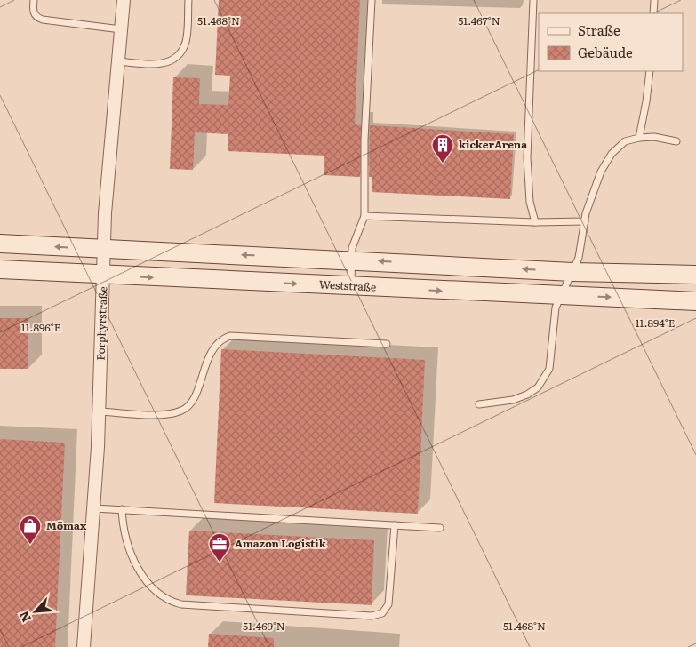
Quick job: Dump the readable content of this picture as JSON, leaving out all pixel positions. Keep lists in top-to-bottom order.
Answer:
{
  "streets": {
    "main road": ["Weststraße"],
    "street": ["Porphyrstraße"]
  },
  "crossings": [
    ["Weststraße", "Porphyrstraße"]
  ],
  "places": {
    "building": ["kickerArena"],
    "shop": ["Mömax"],
    "office": ["Amazon Logistik"]
  },
  "legend": ["Straße", "Gebäude"],
  "north": "bottom left",
  "coordinates": [
    "51.467°N",
    "51.468°N",
    "11.894°E",
    "11.896°E",
    "51.469°N"
  ]
}
